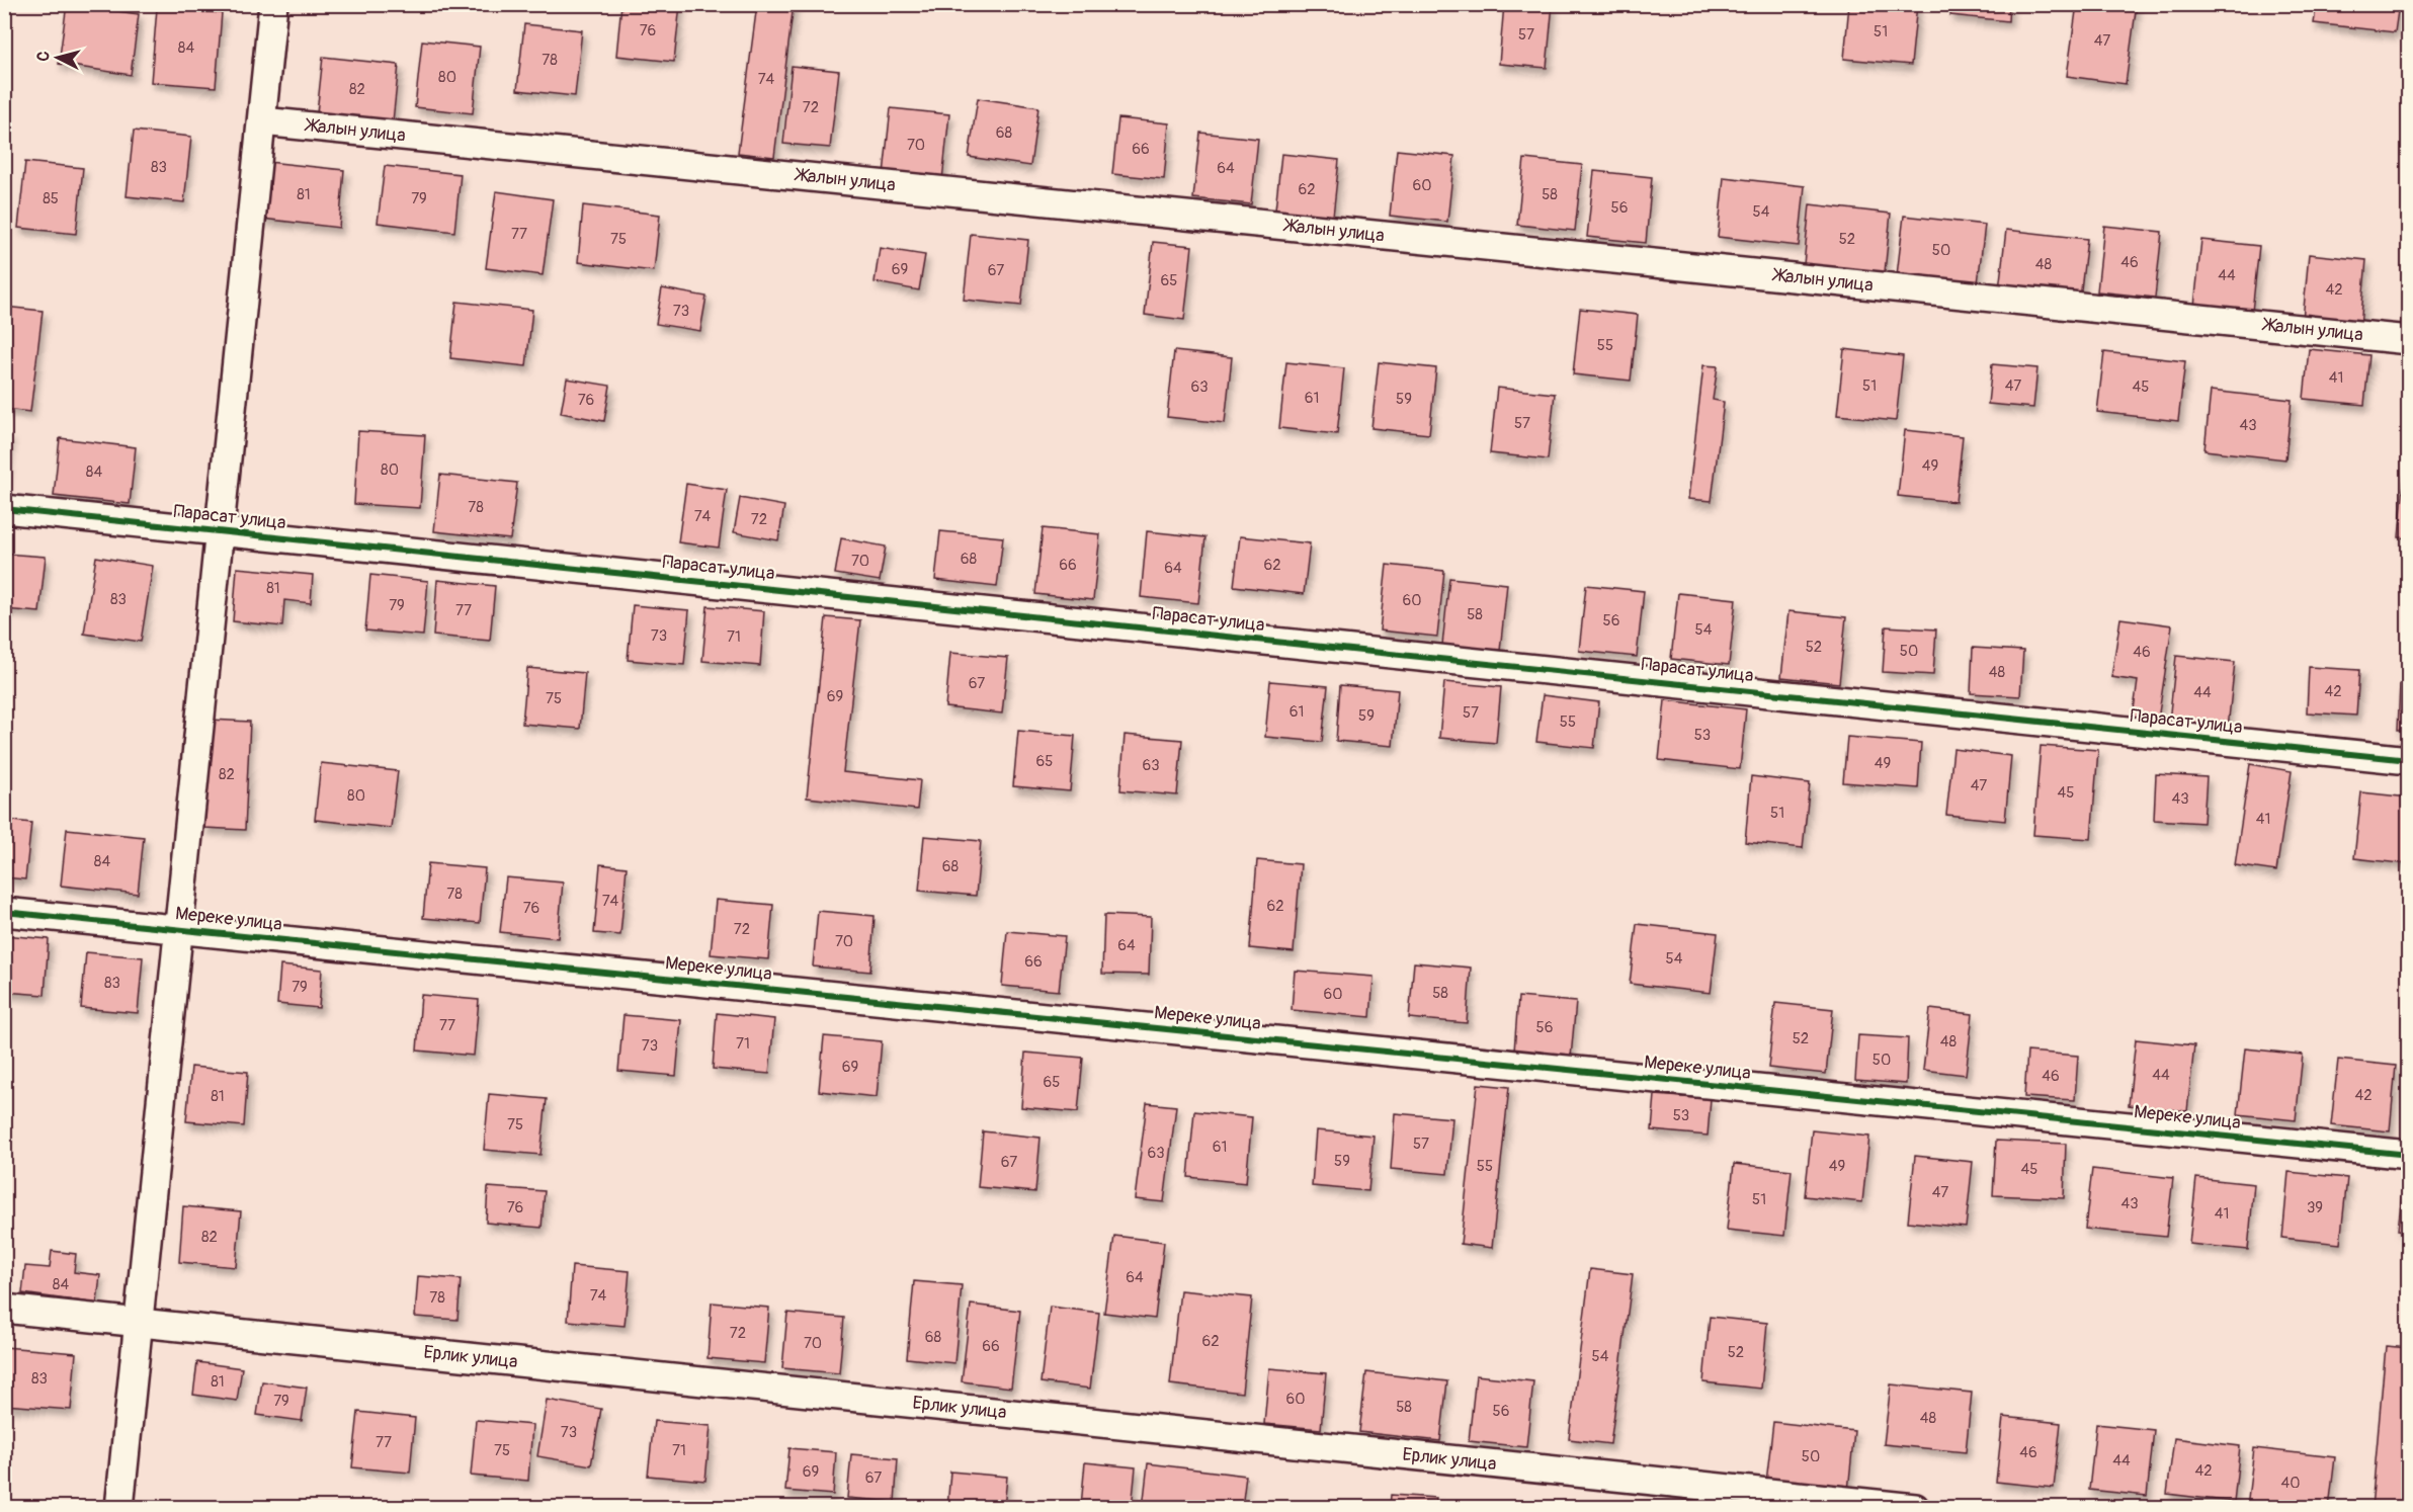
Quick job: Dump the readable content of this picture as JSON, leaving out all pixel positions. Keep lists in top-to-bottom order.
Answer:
{
  "streets": {
    "street": [
      "Жалын улица",
      "Парасат улица",
      "Мереке улица",
      "Ерлик улица"
    ]
  },
  "house_numbers": [
    "76",
    "51",
    "57",
    "47",
    "84",
    "78",
    "80",
    "74",
    "82",
    "72",
    "68",
    "70",
    "66",
    "83",
    "64",
    "60",
    "62",
    "81",
    "58",
    "85",
    "79",
    "56",
    "54",
    "77",
    "75",
    "52",
    "50",
    "46",
    "48",
    "69",
    "67",
    "44",
    "65",
    "42",
    "73",
    "55",
    "41",
    "51",
    "47",
    "63",
    "45",
    "61",
    "59",
    "76",
    "57",
    "43",
    "49",
    "80",
    "84",
    "78",
    "74",
    "72",
    "68",
    "70",
    "66",
    "62",
    "64",
    "81",
    "83",
    "60",
    "79",
    "77",
    "58",
    "56",
    "54",
    "73",
    "71",
    "52",
    "50",
    "46",
    "48",
    "67",
    "42",
    "44",
    "69",
    "75",
    "61",
    "57",
    "59",
    "55",
    "53",
    "65",
    "49",
    "63",
    "82",
    "47",
    "45",
    "80",
    "43",
    "51",
    "41",
    "84",
    "68",
    "78",
    "74",
    "62",
    "76",
    "72",
    "70",
    "64",
    "54",
    "66",
    "83",
    "79",
    "58",
    "60",
    "77",
    "56",
    "52",
    "48",
    "71",
    "73",
    "50",
    "69",
    "44",
    "46",
    "65",
    "42",
    "81",
    "53",
    "75",
    "57",
    "61",
    "63",
    "59",
    "67",
    "55",
    "49",
    "45",
    "47",
    "51",
    "43",
    "76",
    "39",
    "41",
    "82",
    "64",
    "84",
    "74",
    "78",
    "72",
    "68",
    "62",
    "70",
    "66",
    "52",
    "54",
    "83",
    "81",
    "60",
    "79",
    "58",
    "56",
    "48",
    "73",
    "77",
    "75",
    "71",
    "46",
    "50",
    "44",
    "42",
    "69",
    "67",
    "40"
  ],
  "north": "left"
}
